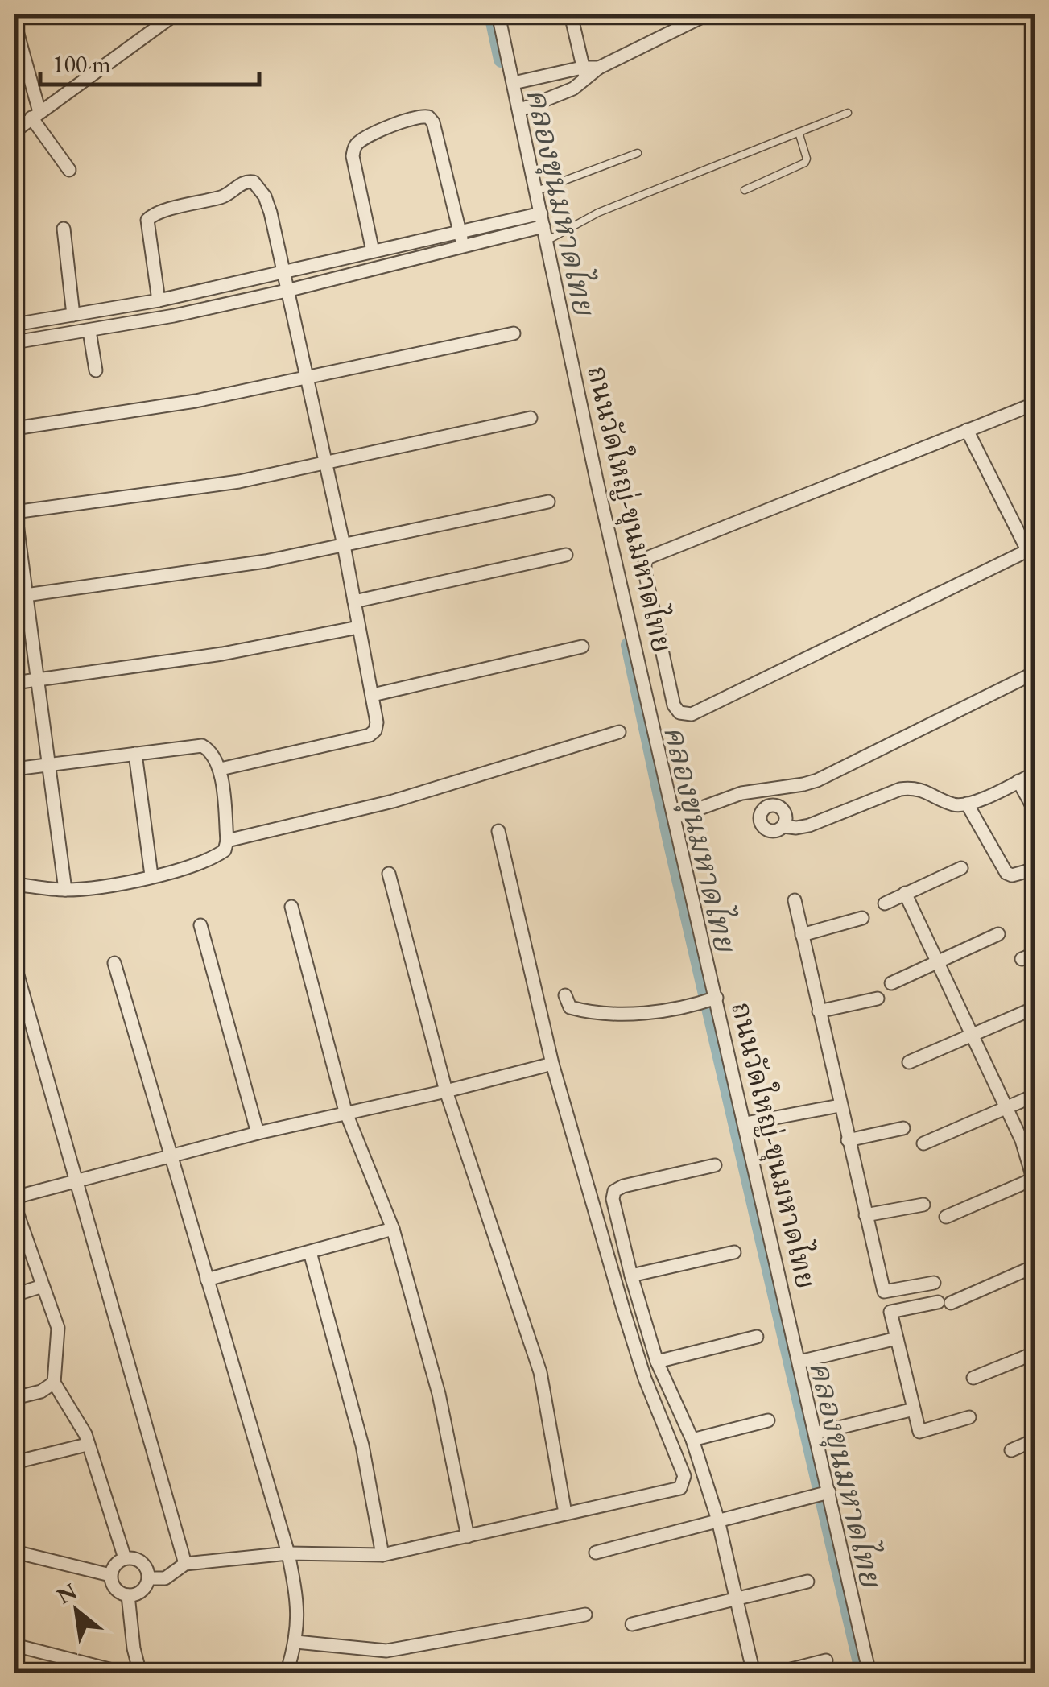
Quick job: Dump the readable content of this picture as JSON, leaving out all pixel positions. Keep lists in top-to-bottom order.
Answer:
{
  "streets": {
    "street": ["ถนนวัดใหญ่-ขุนมหาดไทย"]
  },
  "water": ["คลองขุนมหาดไทย"],
  "scale_bar": "100 m",
  "north": "top left"
}
